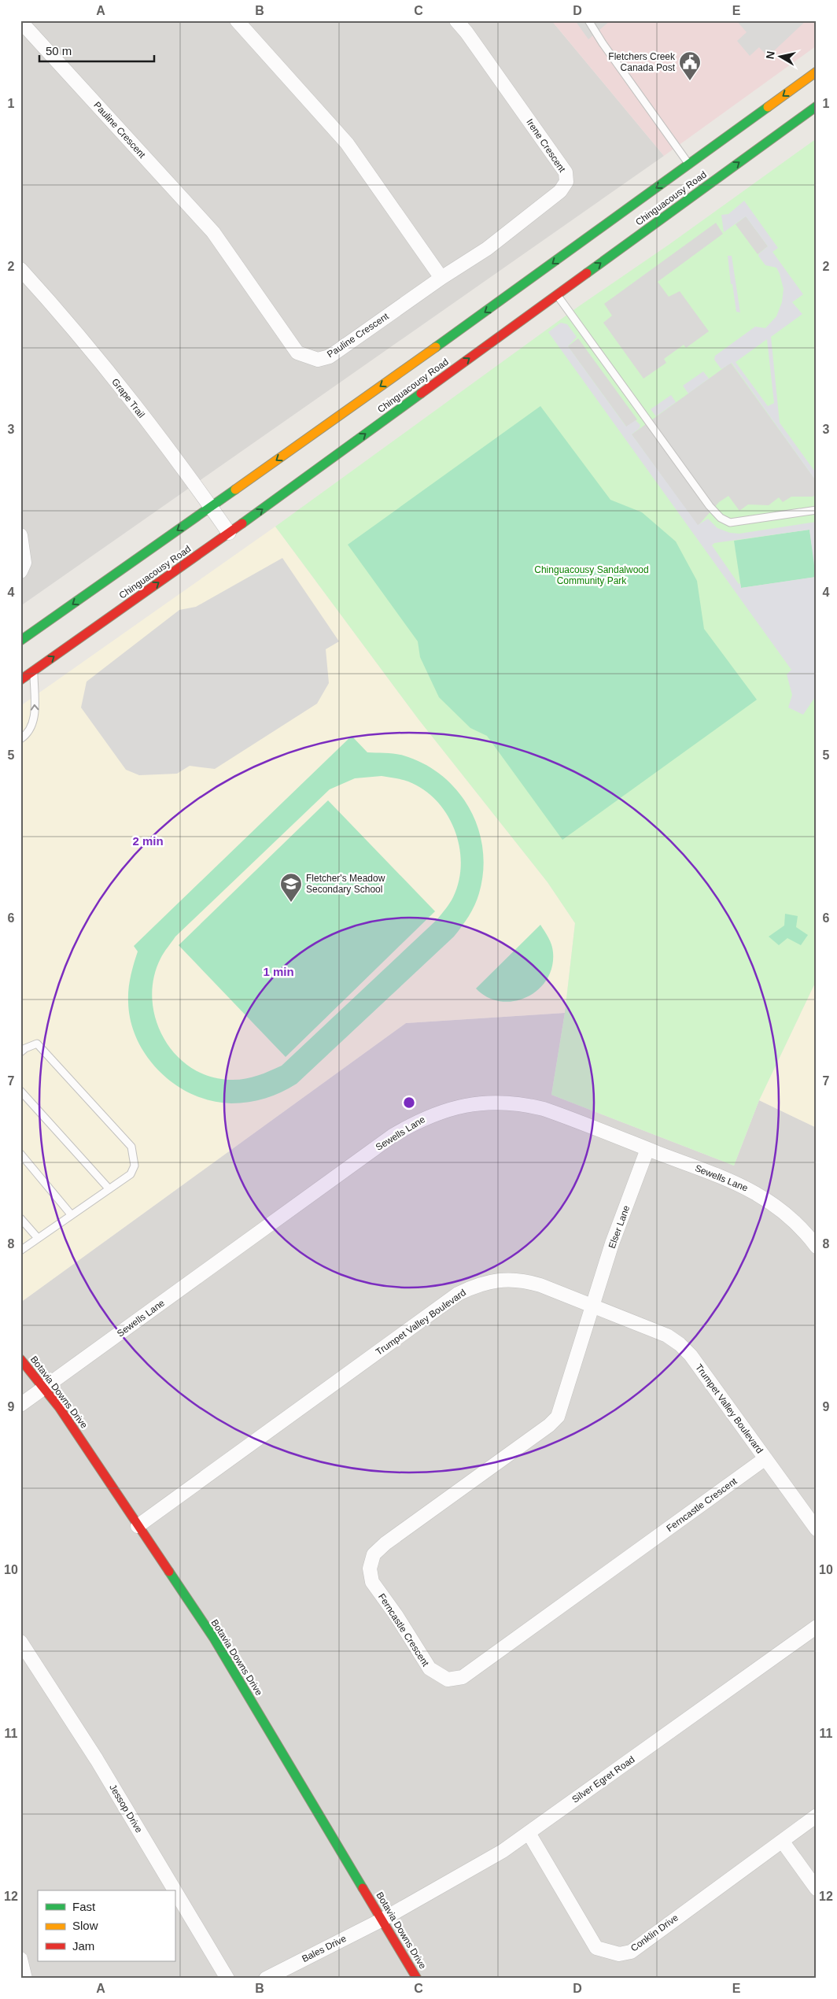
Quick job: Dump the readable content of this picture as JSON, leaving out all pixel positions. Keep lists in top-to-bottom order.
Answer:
{
  "streets": {
    "main road": ["Chinguacousy Road", "Botavia Downs Drive"],
    "street": [
      "Pauline Crescent",
      "Irene Crescent",
      "Grape Trail",
      "Sewells Lane",
      "Elser Lane",
      "Trumpet Valley Boulevard",
      "Ferncastle Crescent",
      "Silver Egret Road",
      "Jessop Drive",
      "Conklin Drive",
      "Bales Drive"
    ]
  },
  "crossings": [
    ["Pauline Crescent", "Irene Crescent"],
    ["Chinguacousy Road", "Grape Trail"],
    ["Sewells Lane", "Elser Lane"],
    ["Sewells Lane", "Botavia Downs Drive"],
    ["Elser Lane", "Trumpet Valley Boulevard"],
    ["Elser Lane", "Ferncastle Crescent"],
    ["Trumpet Valley Boulevard", "Botavia Downs Drive"],
    ["Trumpet Valley Boulevard", "Ferncastle Crescent"],
    ["Botavia Downs Drive", "Silver Egret Road"],
    ["Botavia Downs Drive", "Bales Drive"],
    ["Silver Egret Road", "Conklin Drive"],
    ["Silver Egret Road", "Bales Drive"]
  ],
  "parks": ["Chinguacousy Sandalwood Community Park"],
  "places": {
    "public building": ["Fletchers Creek Canada Post"],
    "school or university": ["Fletcher's Meadow Secondary School"]
  },
  "legend": ["Fast", "Slow", "Jam"],
  "scale_bar": "50 m",
  "north": "left",
  "grid": {
    "columns": [
      "A",
      "B",
      "C",
      "D",
      "E"
    ],
    "rows": [
      "1",
      "2",
      "3",
      "4",
      "5",
      "6",
      "7",
      "8",
      "9",
      "10",
      "11",
      "12"
    ]
  },
  "rings": ["2 min", "1 min"]
}
